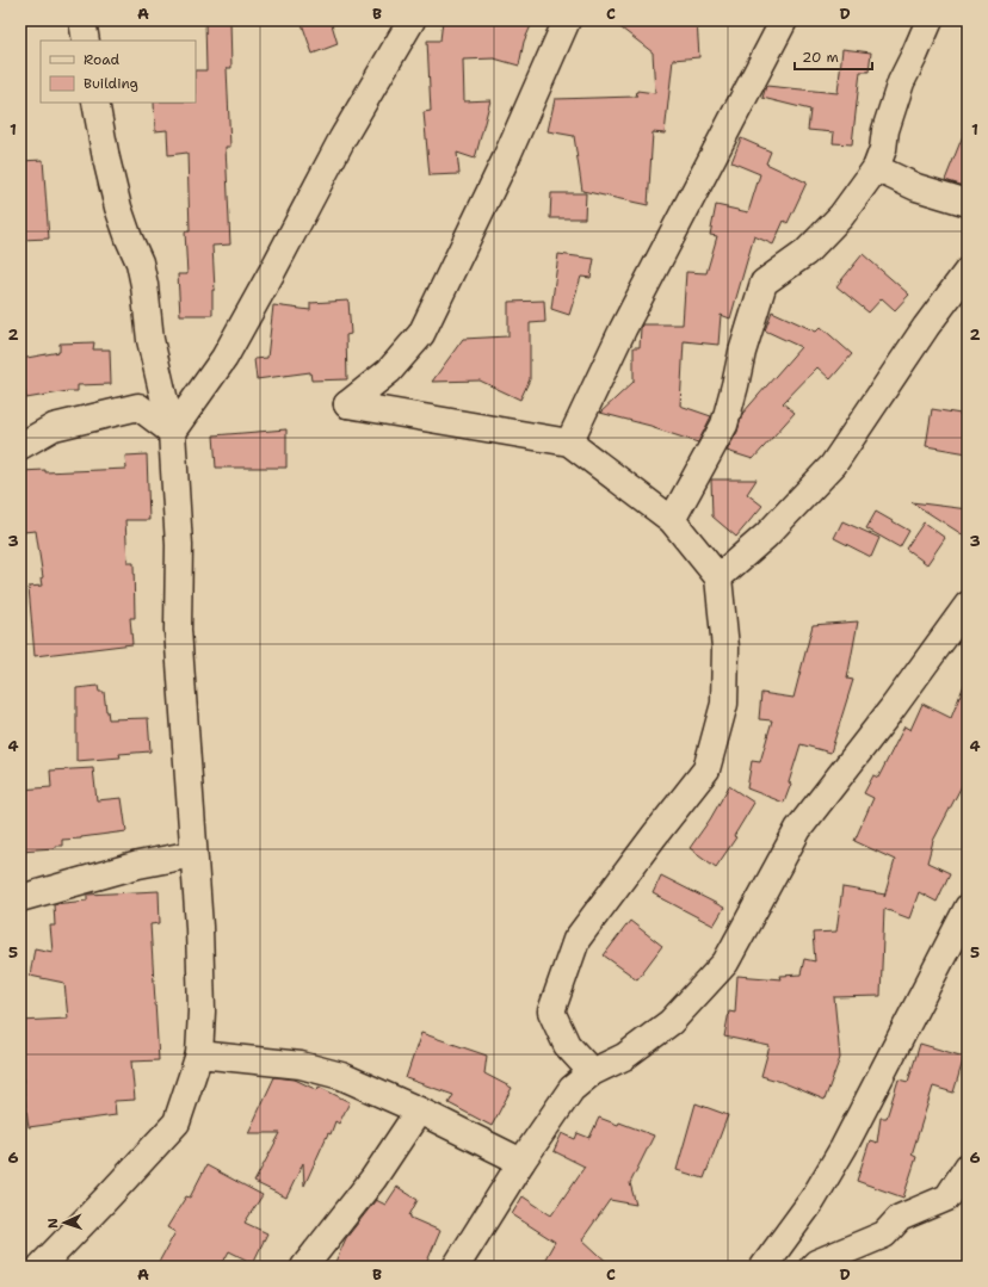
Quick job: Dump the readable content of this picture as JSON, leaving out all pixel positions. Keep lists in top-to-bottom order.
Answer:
{
  "legend": ["Road", "Building"],
  "scale_bar": "20 m",
  "north": "left",
  "grid": {
    "columns": [
      "A",
      "B",
      "C",
      "D"
    ],
    "rows": [
      "1",
      "2",
      "3",
      "4",
      "5",
      "6"
    ]
  }
}
